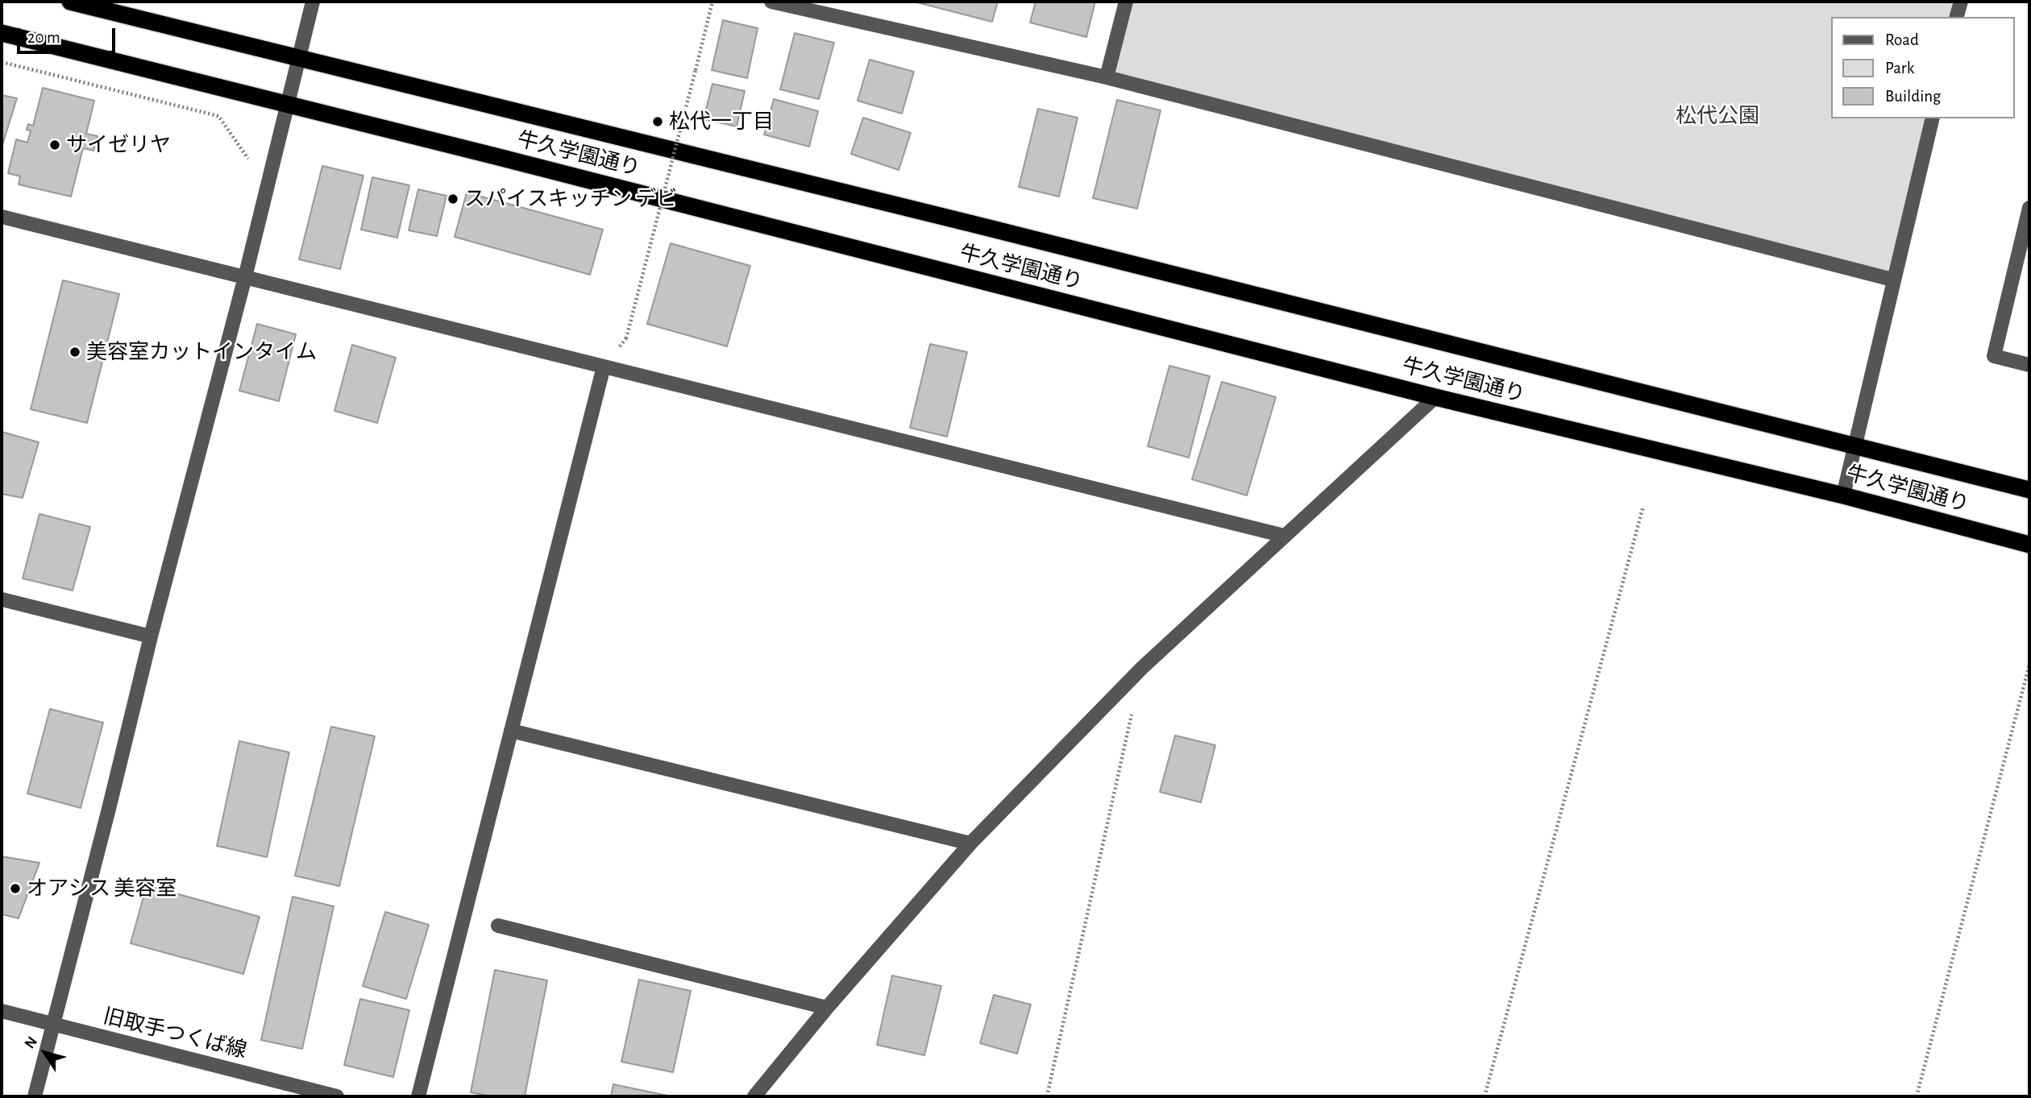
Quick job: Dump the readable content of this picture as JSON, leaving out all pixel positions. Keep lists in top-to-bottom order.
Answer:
{
  "streets": {
    "highway": ["牛久学園通り"],
    "street": ["旧取手つくば線"]
  },
  "parks": ["松代公園"],
  "places": [
    "松代一丁目",
    "サイゼリヤ",
    "スパイスキッチン デビ",
    "美容室カットインタイム",
    "オアシス 美容室"
  ],
  "legend": ["Road", "Park", "Building"],
  "scale_bar": "20 m",
  "north": "top left"
}
